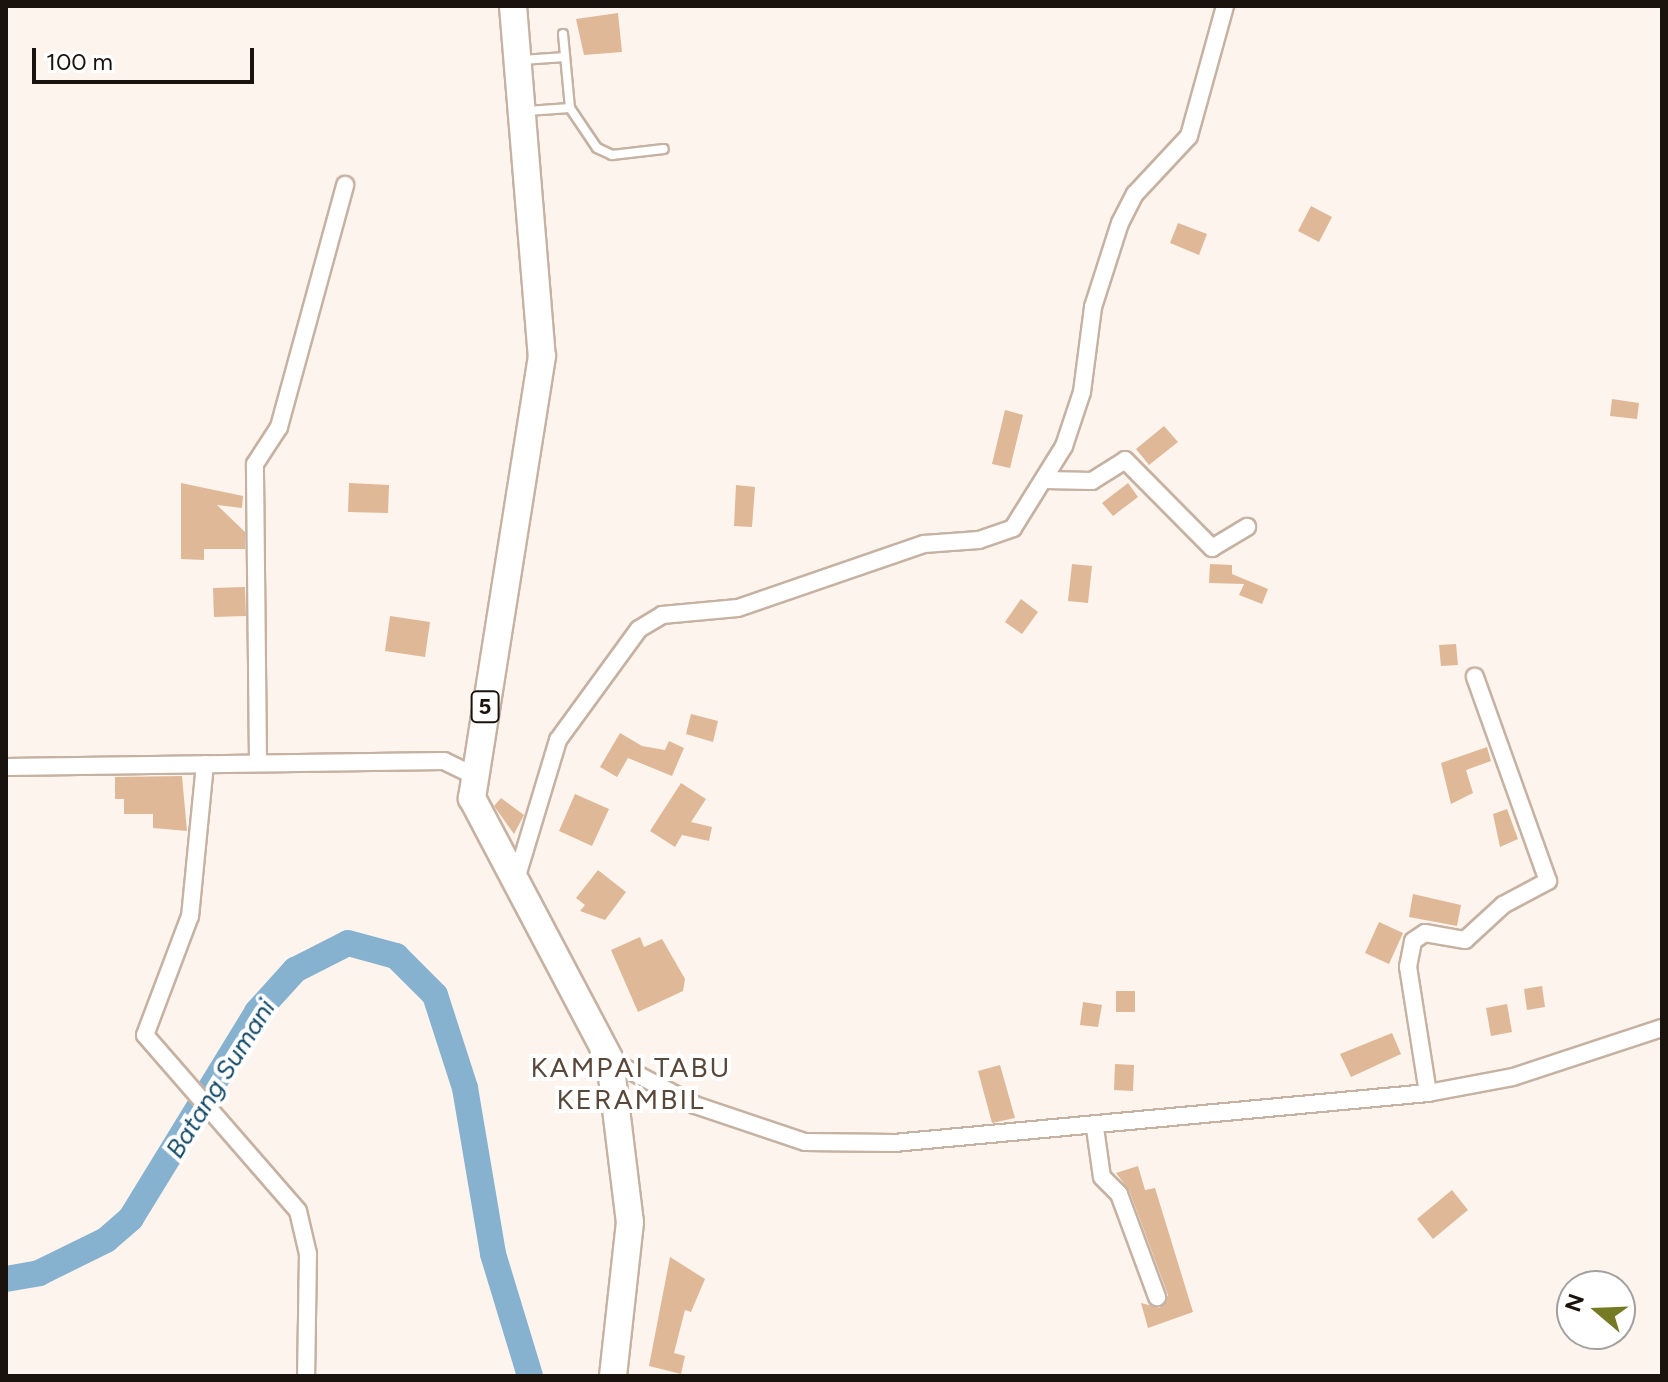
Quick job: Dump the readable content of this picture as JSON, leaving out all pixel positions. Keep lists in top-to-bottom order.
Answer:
{
  "streets": {
    "highway": ["5"]
  },
  "districts": ["KAMPAI TABU KERAMBIL"],
  "water": ["Batang Sumani"],
  "scale_bar": "100 m",
  "north": "left"
}
